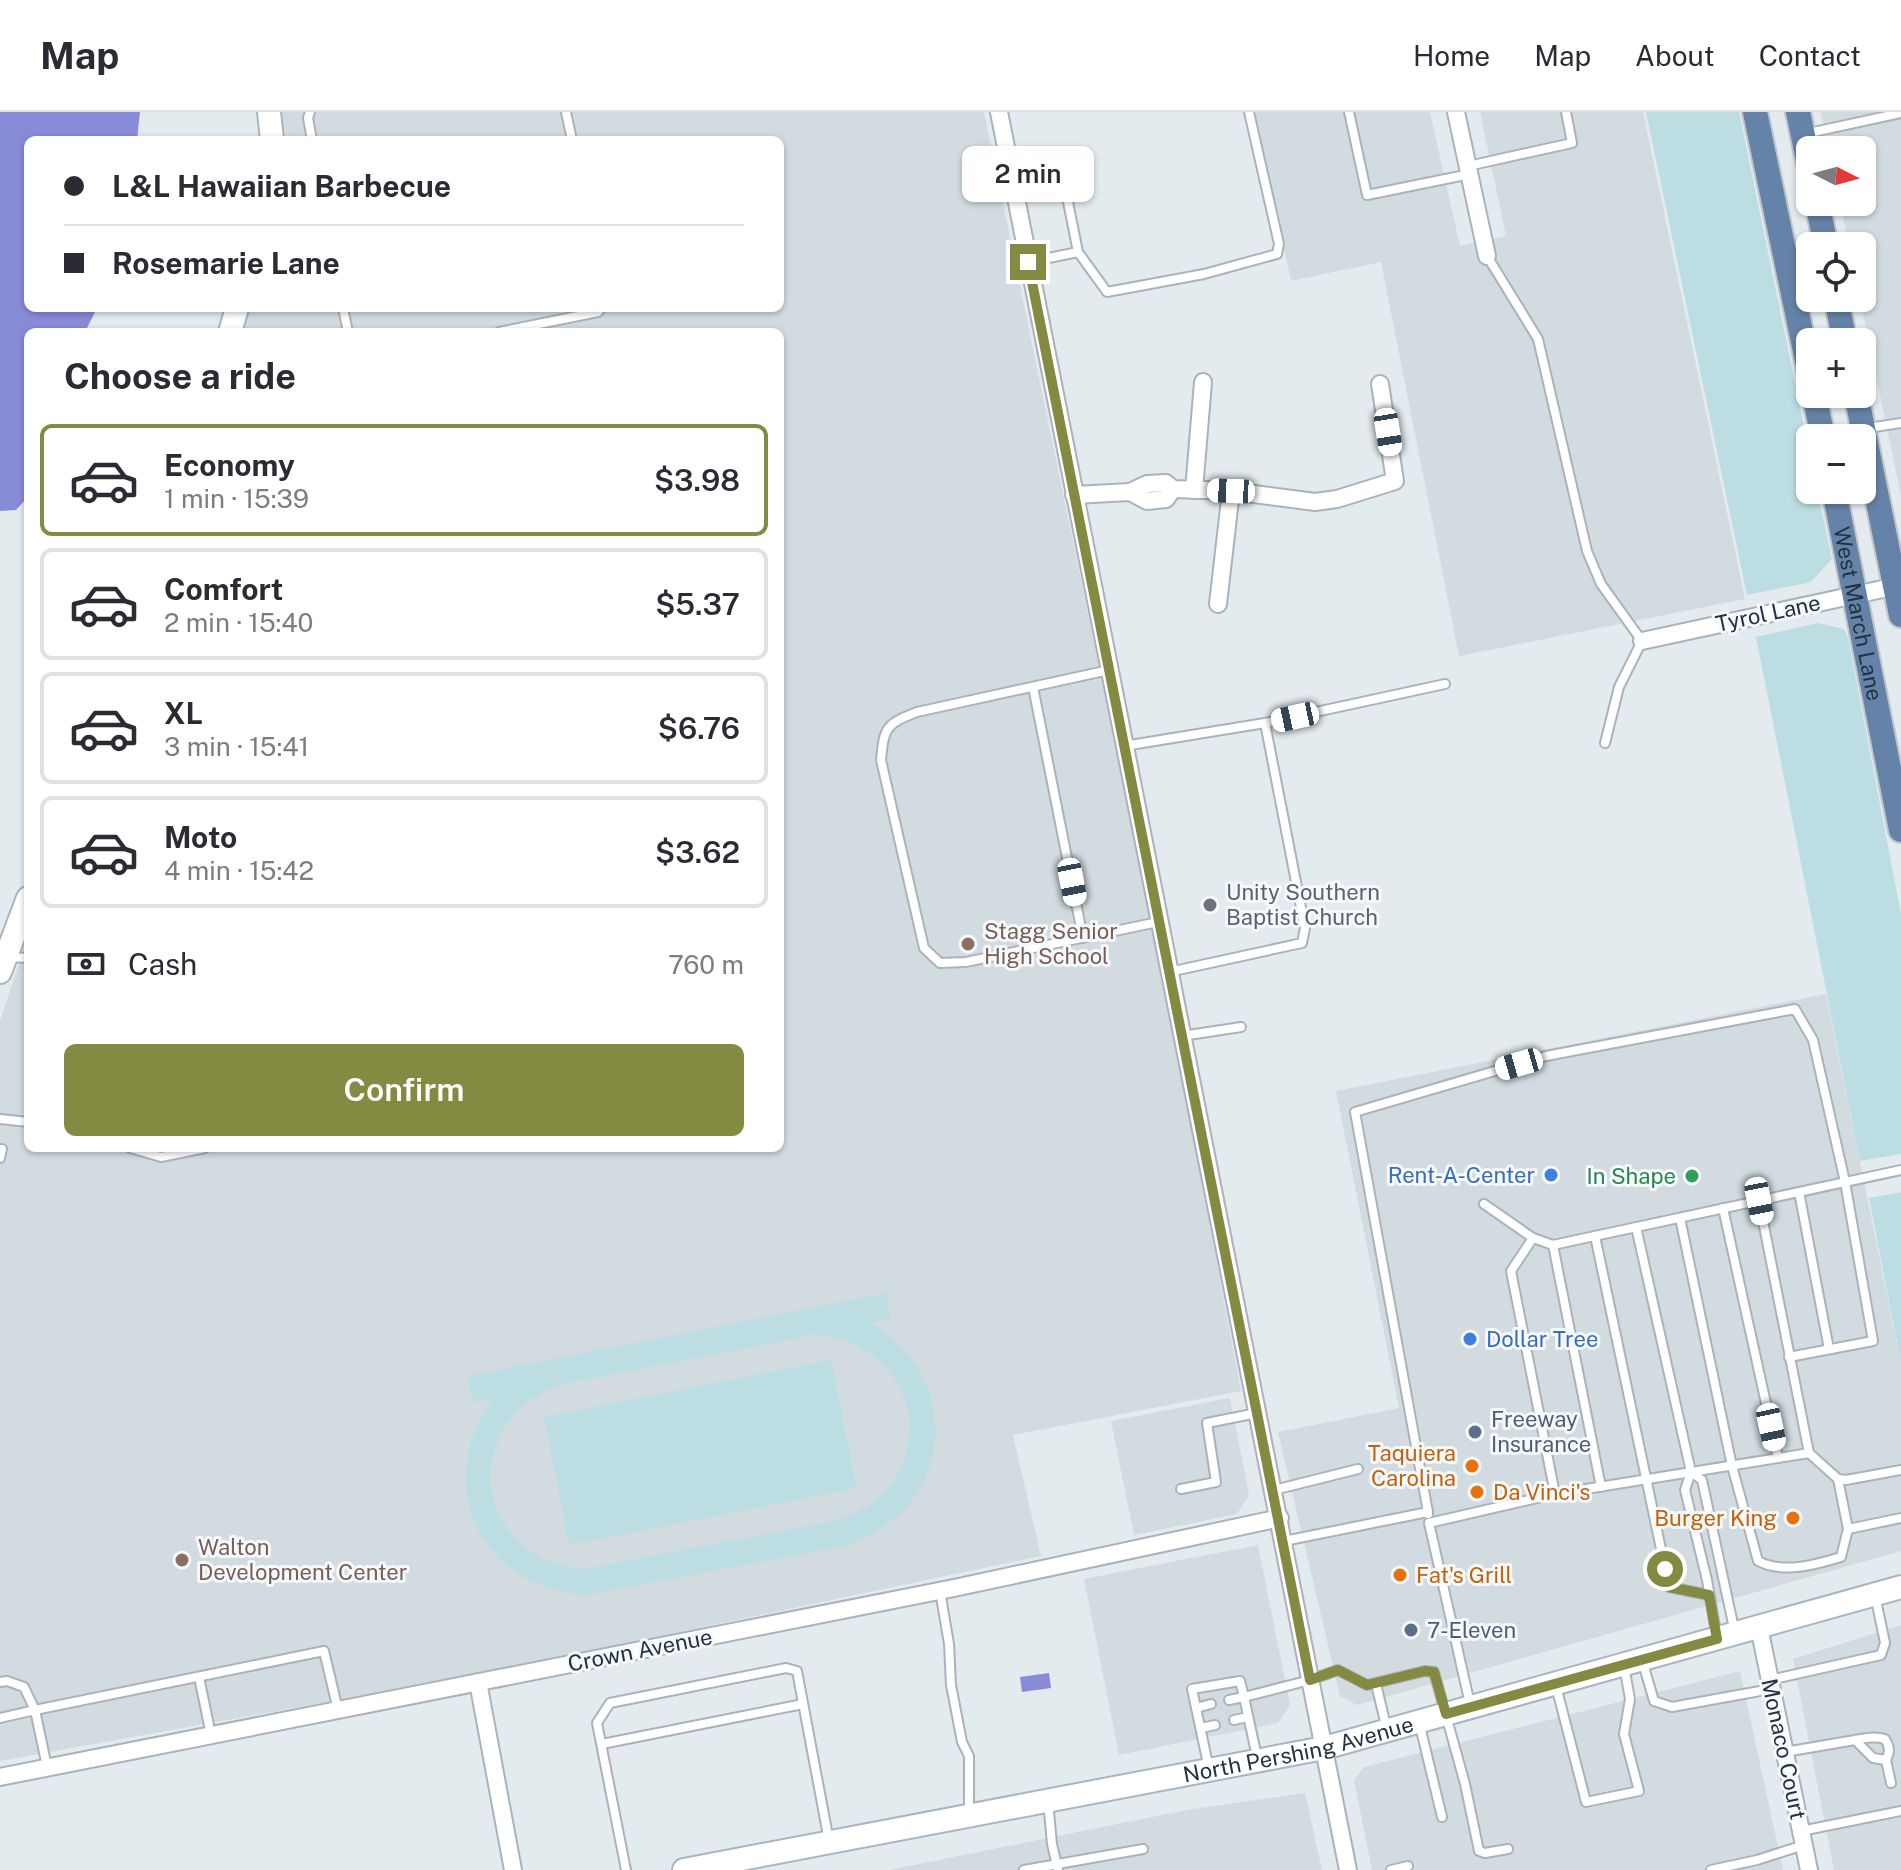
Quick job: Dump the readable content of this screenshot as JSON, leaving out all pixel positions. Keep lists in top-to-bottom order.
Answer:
{
  "streets": {
    "main road": ["West March Lane", "North Pershing Avenue"],
    "street": ["Tyrol Lane", "Crown Avenue", "Monaco Court"]
  },
  "crossings": [
    ["Tyrol Lane", "West March Lane"],
    ["North Pershing Avenue", "Monaco Court"]
  ],
  "places": [
    "Unity Southern Baptist Church",
    "Stagg Senior High School",
    "Rent-A-Center",
    "In Shape",
    "Dollar Tree",
    "Freeway Insurance",
    "Taquiera Carolina",
    "Da Vinci's",
    "Burger King",
    "Walton Development Center",
    "Fat's Grill",
    "7-Eleven"
  ],
  "north": "right",
  "page": {
    "header": "Map",
    "nav": [
      "Home",
      "Map",
      "About",
      "Contact"
    ],
    "map_buttons": ["+", "−"],
    "banner": ["L&L Hawaiian Barbecue", "Rosemarie Lane"],
    "bubble": "2 min",
    "heading": "Choose a ride",
    "list": [
      {
        "name": "Economy",
        "note": "1 min · 15:39",
        "value": "$3.98"
      },
      {
        "name": "Comfort",
        "note": "2 min · 15:40",
        "value": "$5.37"
      },
      {
        "name": "XL",
        "note": "3 min · 15:41",
        "value": "$6.76"
      },
      {
        "name": "Moto",
        "note": "4 min · 15:42",
        "value": "$3.62"
      }
    ],
    "pay": ["Cash", "760 m"],
    "buttons": "Confirm"
  }
}
